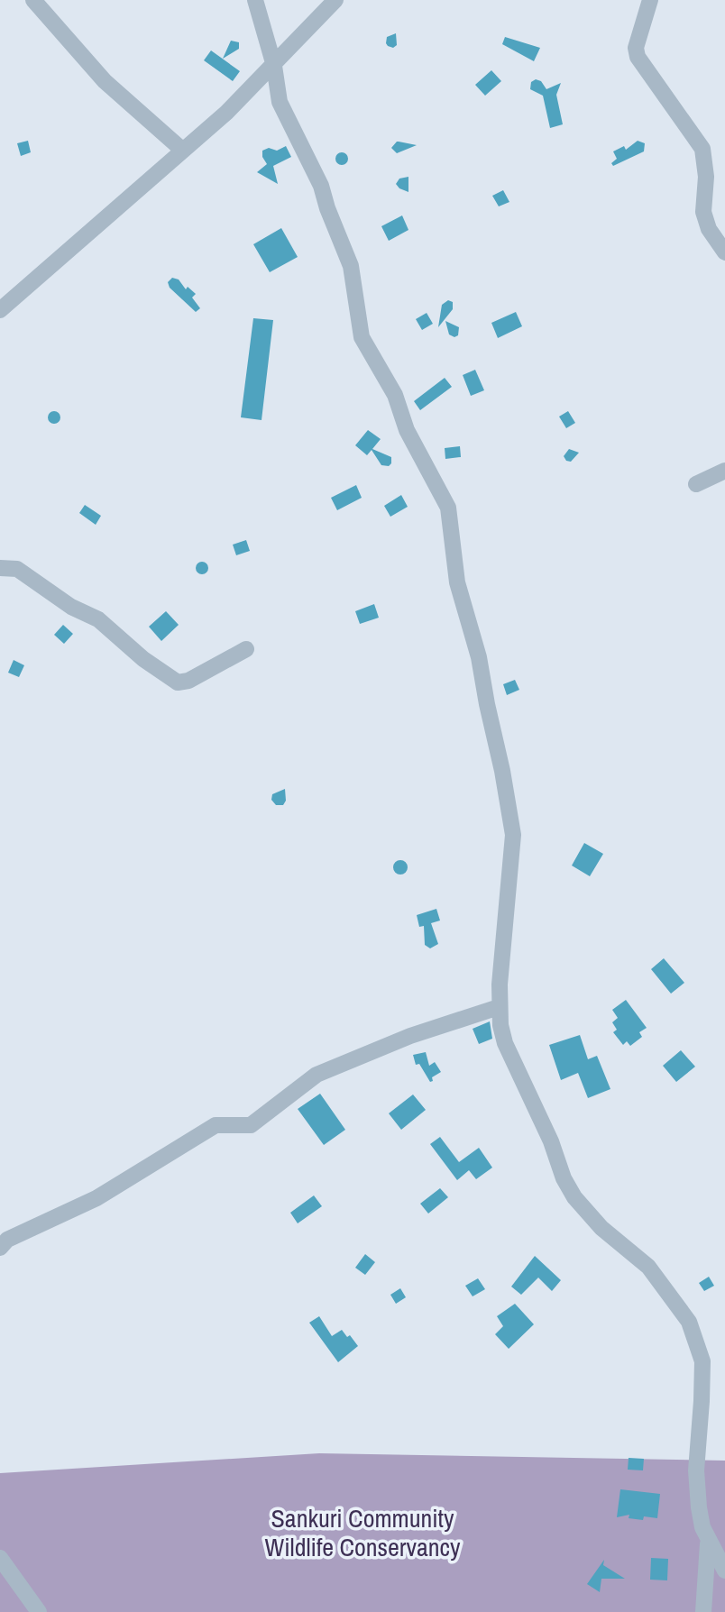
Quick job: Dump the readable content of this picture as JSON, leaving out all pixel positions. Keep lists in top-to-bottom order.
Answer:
{
  "parks": ["Sankuri Community Wildlife Conservancy"]
}
